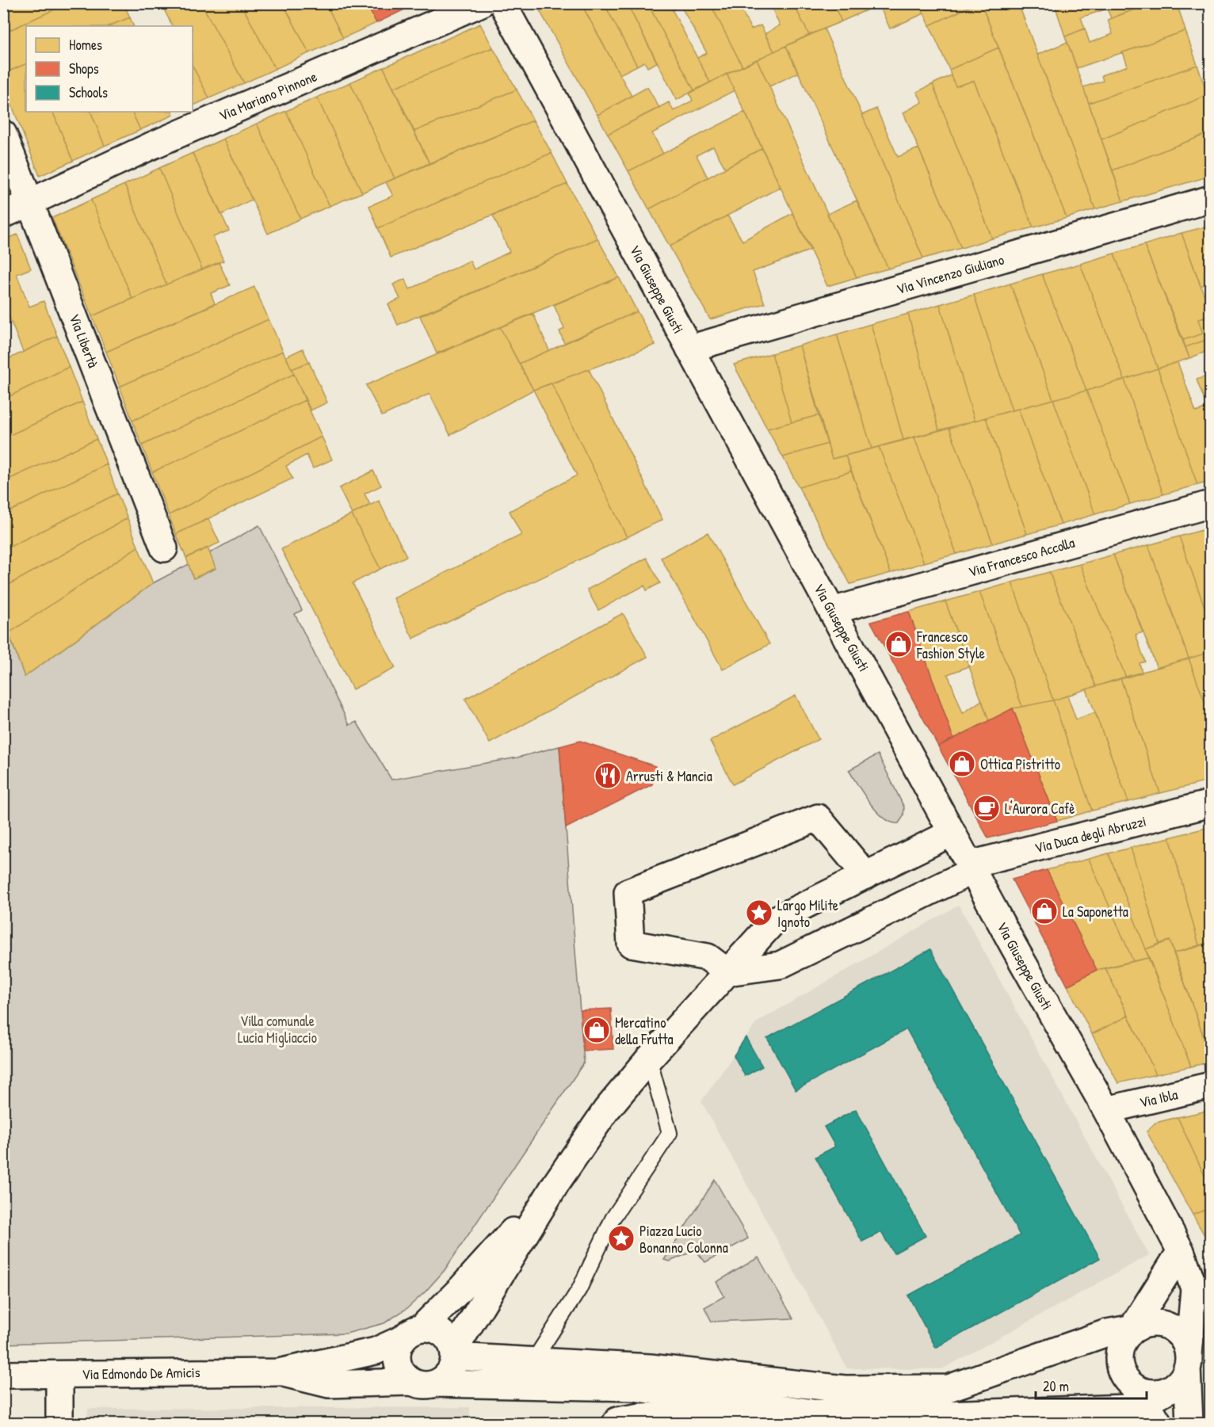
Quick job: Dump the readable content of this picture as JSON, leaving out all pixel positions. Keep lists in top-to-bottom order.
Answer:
{
  "streets": {
    "street": [
      "Via Mariano Pinnone",
      "Via Vincenzo Giuliano",
      "Via Giuseppe Giusti",
      "Via Libertà",
      "Via Francesco Accolla",
      "Via Duca degli Abruzzi",
      "Via Ibla",
      "Via Edmondo De Amicis"
    ]
  },
  "crossings": [
    ["Via Mariano Pinnone", "Via Libertà"],
    ["Via Vincenzo Giuliano", "Via Giuseppe Giusti"],
    ["Via Giuseppe Giusti", "Via Francesco Accolla"],
    ["Via Giuseppe Giusti", "Via Duca degli Abruzzi"],
    ["Via Giuseppe Giusti", "Via Ibla"]
  ],
  "parks": ["Villa comunale Lucia Migliaccio"],
  "places": {
    "shop": [
      "Francesco Fashion Style",
      "Ottica Pistritto",
      "La Saponetta",
      "Mercatino della Frutta"
    ],
    "restaurant": ["Arrusti & Mancia"],
    "cafe": ["L'Aurora Cafè"],
    "place": ["Largo Milite Ignoto", "Piazza Lucio Bonanno Colonna"]
  },
  "legend": ["Homes", "Shops", "Schools"],
  "scale_bar": "20 m"
}
